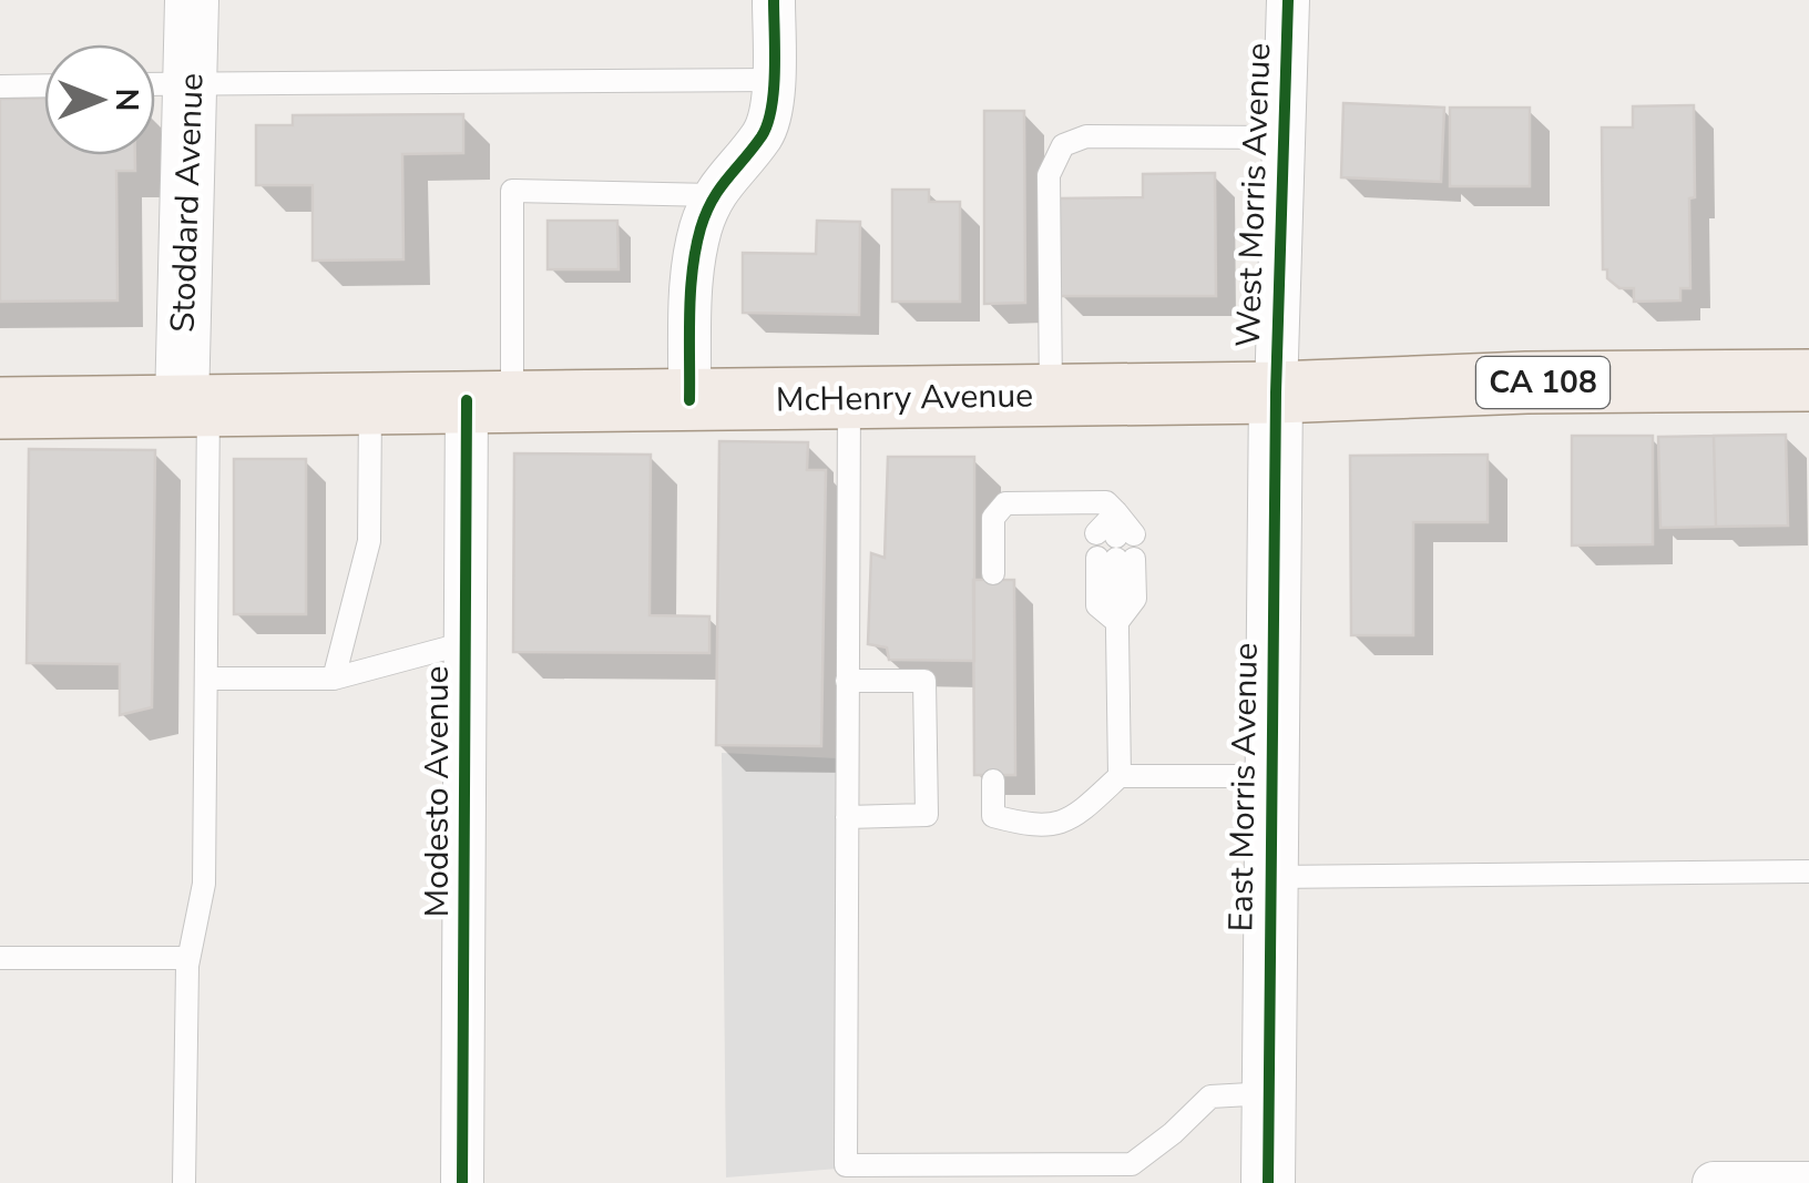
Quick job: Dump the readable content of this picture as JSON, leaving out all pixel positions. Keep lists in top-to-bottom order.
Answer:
{
  "streets": {
    "main road": ["CA 108", "McHenry Avenue"],
    "street": [
      "West Morris Avenue",
      "Stoddard Avenue",
      "East Morris Avenue",
      "Modesto Avenue"
    ]
  },
  "crossings": [
    ["West Morris Avenue", "McHenry Avenue"],
    ["West Morris Avenue", "East Morris Avenue"],
    ["Stoddard Avenue", "McHenry Avenue"],
    ["McHenry Avenue", "East Morris Avenue"],
    ["McHenry Avenue", "Modesto Avenue"]
  ],
  "north": "right"
}
